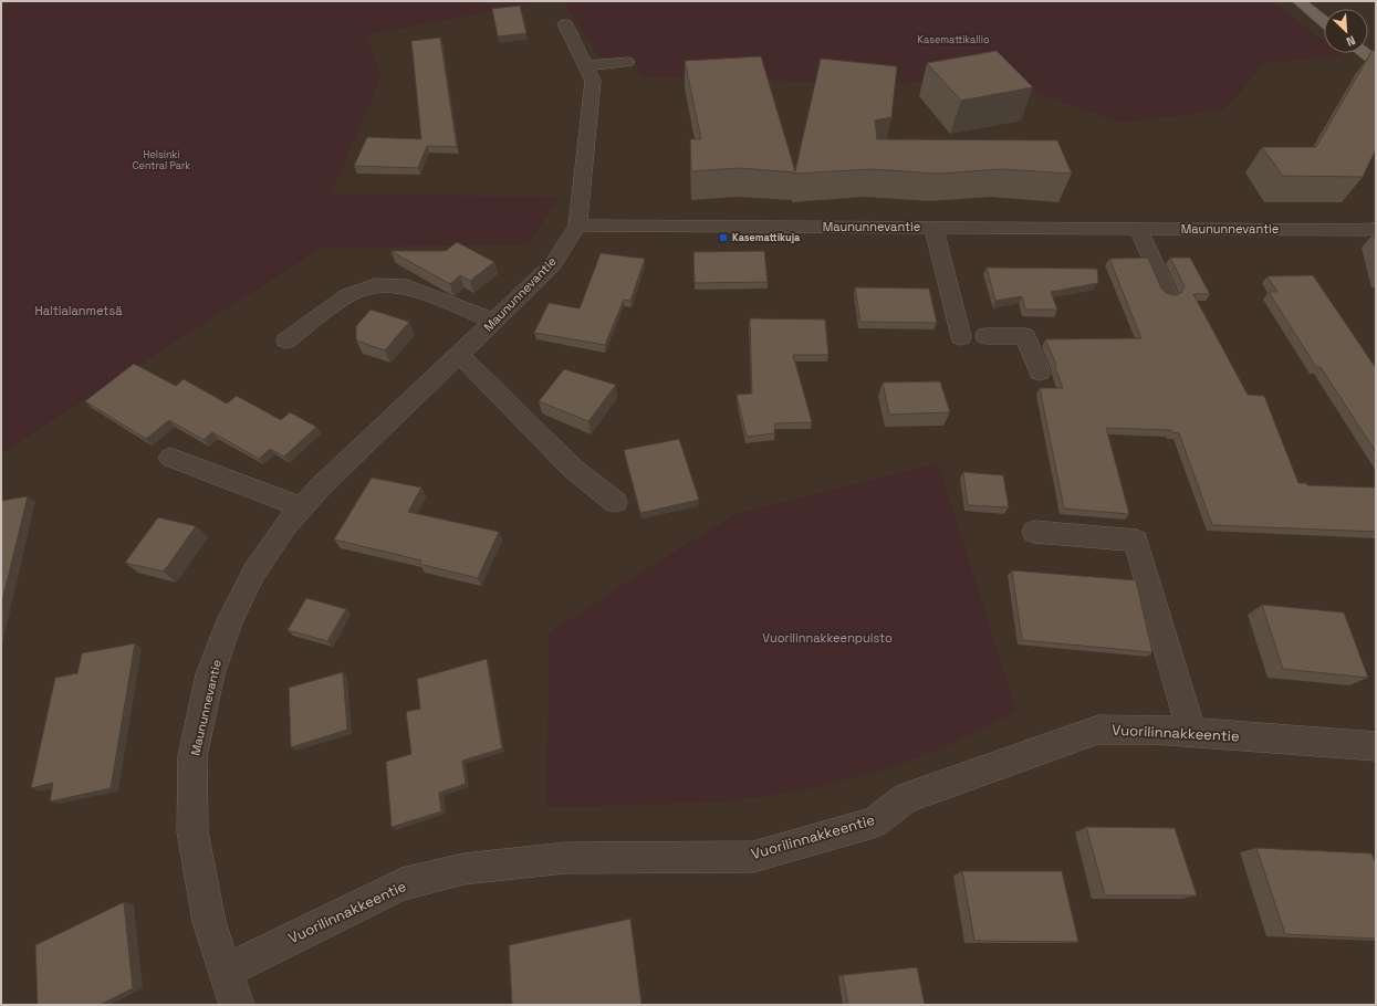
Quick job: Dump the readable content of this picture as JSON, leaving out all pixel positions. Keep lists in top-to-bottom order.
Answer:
{
  "streets": {
    "street": ["Maununnevantie", "Vuorilinnakkeentie"]
  },
  "crossings": [
    ["Maununnevantie", "Vuorilinnakkeentie"]
  ],
  "parks": [
    "Kasemattikallio",
    "Helsinki Central Park",
    "Haltialanmetsä",
    "Vuorilinnakkeenpuisto"
  ],
  "places": {
    "transit": ["Kasemattikuja"]
  },
  "north": "bottom right"
}
